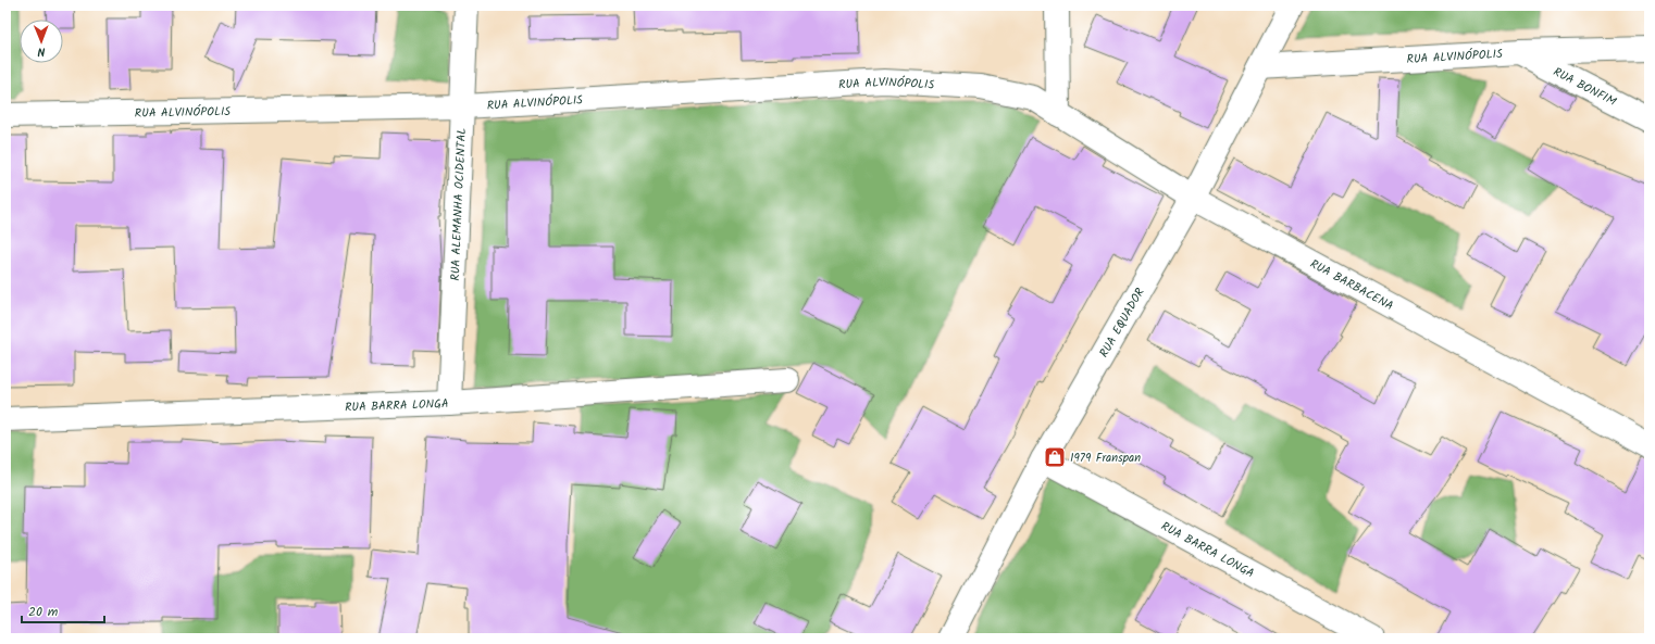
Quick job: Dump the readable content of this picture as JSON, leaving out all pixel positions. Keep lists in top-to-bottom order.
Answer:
{
  "streets": {
    "street": [
      "RUA ALVINÓPOLIS",
      "RUA BONFIM",
      "RUA ALEMANHA OCIDENTAL",
      "RUA BARBACENA",
      "RUA EQUADOR",
      "RUA BARRA LONGA"
    ]
  },
  "crossings": [
    ["RUA ALVINÓPOLIS", "RUA BONFIM"],
    ["RUA ALVINÓPOLIS", "RUA ALEMANHA OCIDENTAL"],
    ["RUA ALVINÓPOLIS", "RUA BARBACENA"],
    ["RUA ALVINÓPOLIS", "RUA EQUADOR"],
    ["RUA ALEMANHA OCIDENTAL", "RUA BARRA LONGA"],
    ["RUA BARBACENA", "RUA EQUADOR"],
    ["RUA EQUADOR", "RUA BARRA LONGA"]
  ],
  "places": {
    "shop": ["1979 Franspan"]
  },
  "scale_bar": "20 m",
  "north": "bottom"
}
